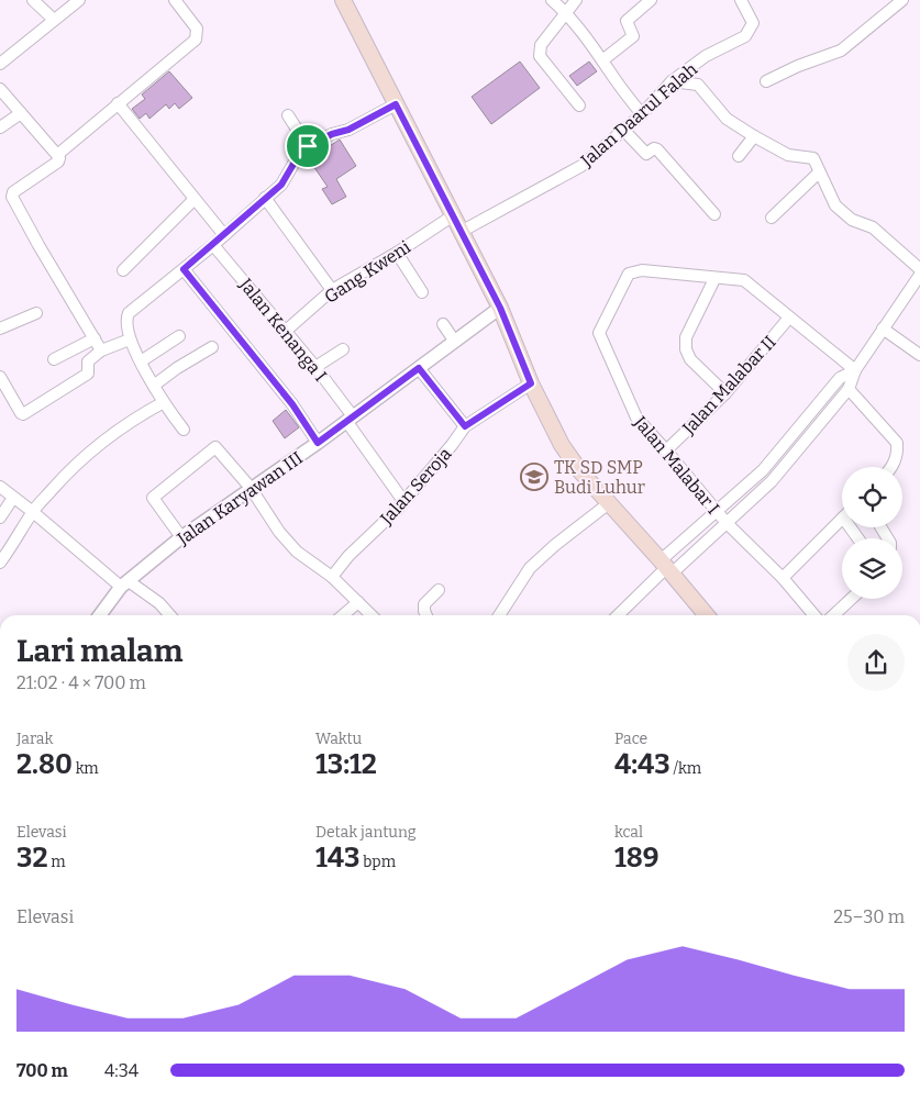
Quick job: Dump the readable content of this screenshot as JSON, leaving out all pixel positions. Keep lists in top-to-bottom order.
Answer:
{
  "streets": {
    "street": [
      "Jalan Daarul Falah",
      "Gang Kweni",
      "Jalan Kenanga I",
      "Jalan Malabar II",
      "Jalan Malabar I",
      "Jalan Seroja",
      "Jalan Karyawan III"
    ]
  },
  "crossings": [
    ["Gang Kweni", "Jalan Kenanga I"],
    ["Jalan Kenanga I", "Jalan Seroja"],
    ["Jalan Kenanga I", "Jalan Karyawan III"],
    ["Jalan Malabar II", "Jalan Malabar I"]
  ],
  "places": {
    "school or university": ["TK SD SMP Budi Luhur"]
  },
  "page": {
    "heading": ["Lari malam", "21:02 · 4 × 700 m"],
    "stats": [
      ["Jarak", "2.80 km"],
      ["Waktu", "13:12"],
      ["Pace", "4:43 /km"],
      ["Elevasi", "32 m"],
      ["Detak jantung", "143 bpm"],
      ["kcal", "189"]
    ],
    "chart": ["Elevasi", "25–30 m"],
    "list": [
      {
        "name": "700 m",
        "note": "4:34"
      }
    ]
  }
}
